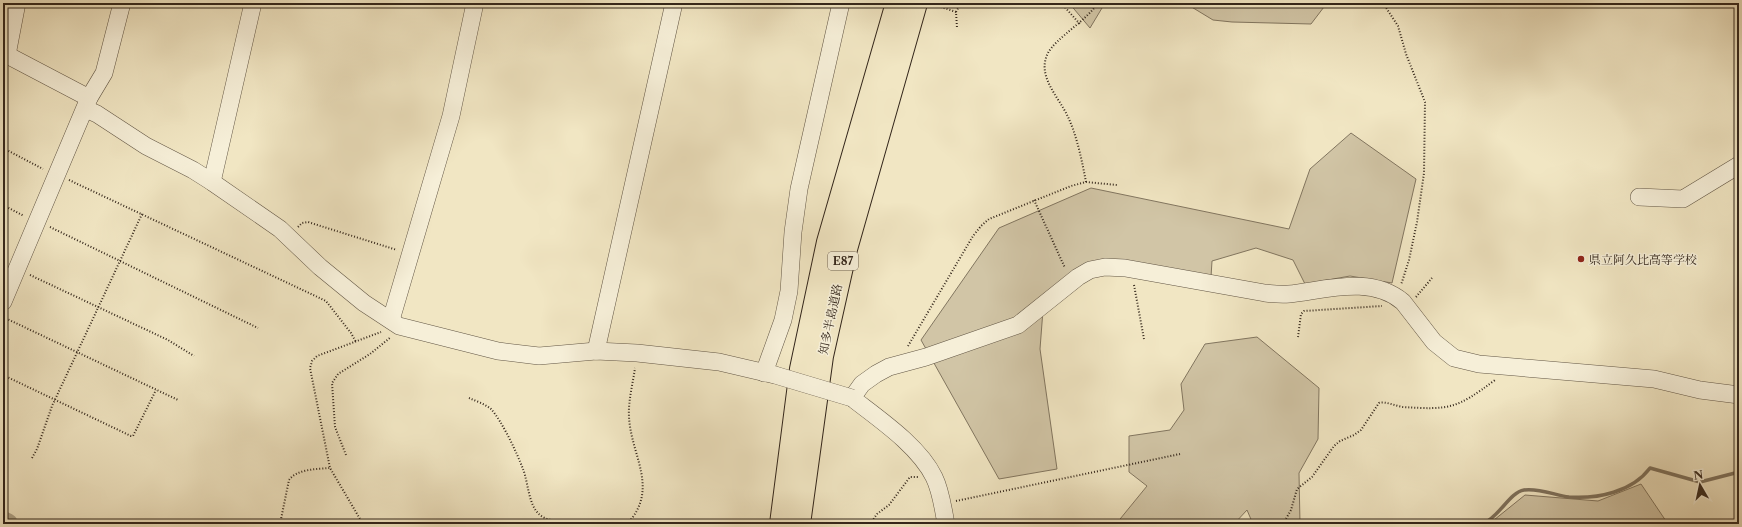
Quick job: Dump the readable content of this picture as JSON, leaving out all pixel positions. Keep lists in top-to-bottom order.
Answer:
{
  "streets": {
    "highway": ["E87", "知多半島道路"]
  },
  "places": ["県立阿久比高等学校"],
  "north": "top"
}
